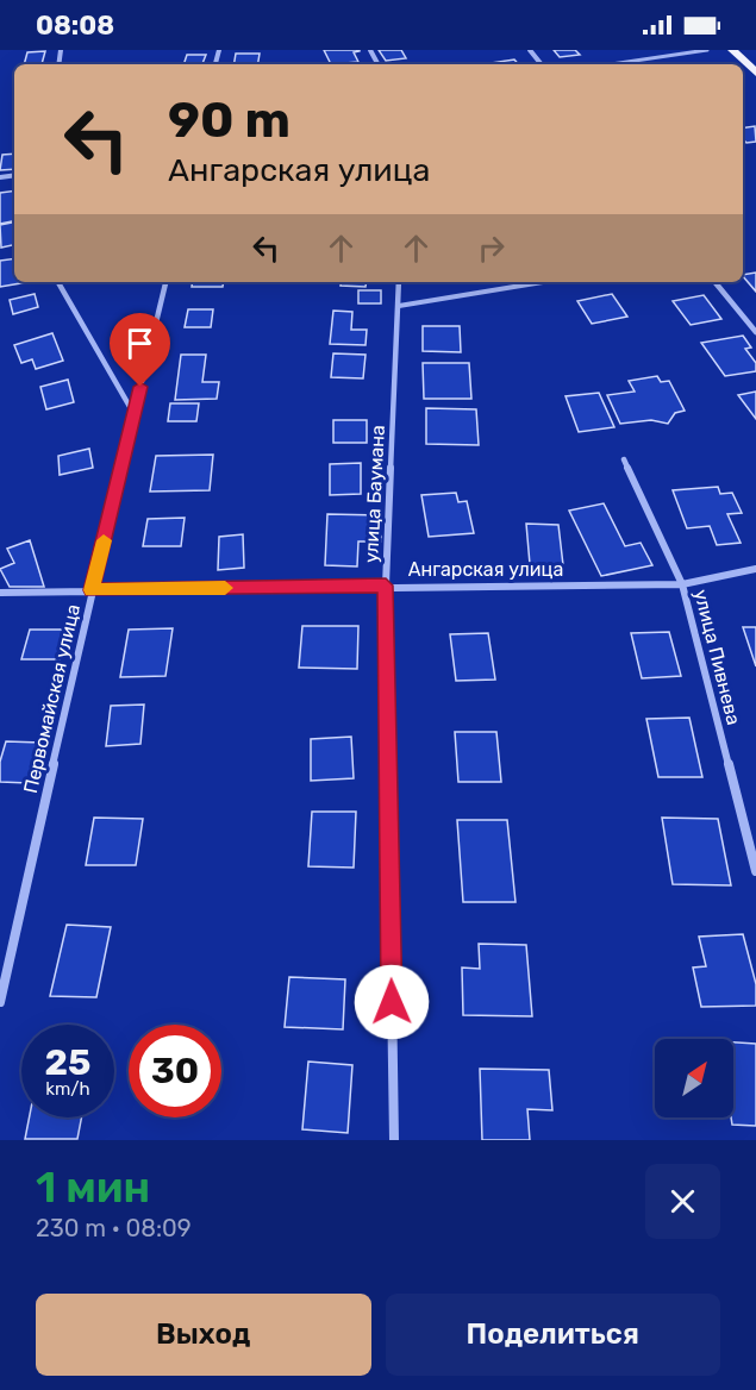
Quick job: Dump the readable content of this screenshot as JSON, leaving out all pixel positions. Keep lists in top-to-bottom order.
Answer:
{
  "streets": {
    "street": [
      "улица Баумана",
      "Ангарская улица",
      "улица Пивнева",
      "Первомайская улица"
    ]
  },
  "crossings": [
    ["улица Баумана", "Ангарская улица"],
    ["Ангарская улица", "улица Пивнева"],
    ["Ангарская улица", "Первомайская улица"]
  ],
  "north": "top right",
  "page": {
    "status": "08:08",
    "turn": ["90 m", "Ангарская улица"],
    "speed": "25 km/h",
    "limit": "30",
    "heading": ["1 мин", "230 m · 08:09"],
    "buttons": ["Выход", "Поделиться"]
  }
}
